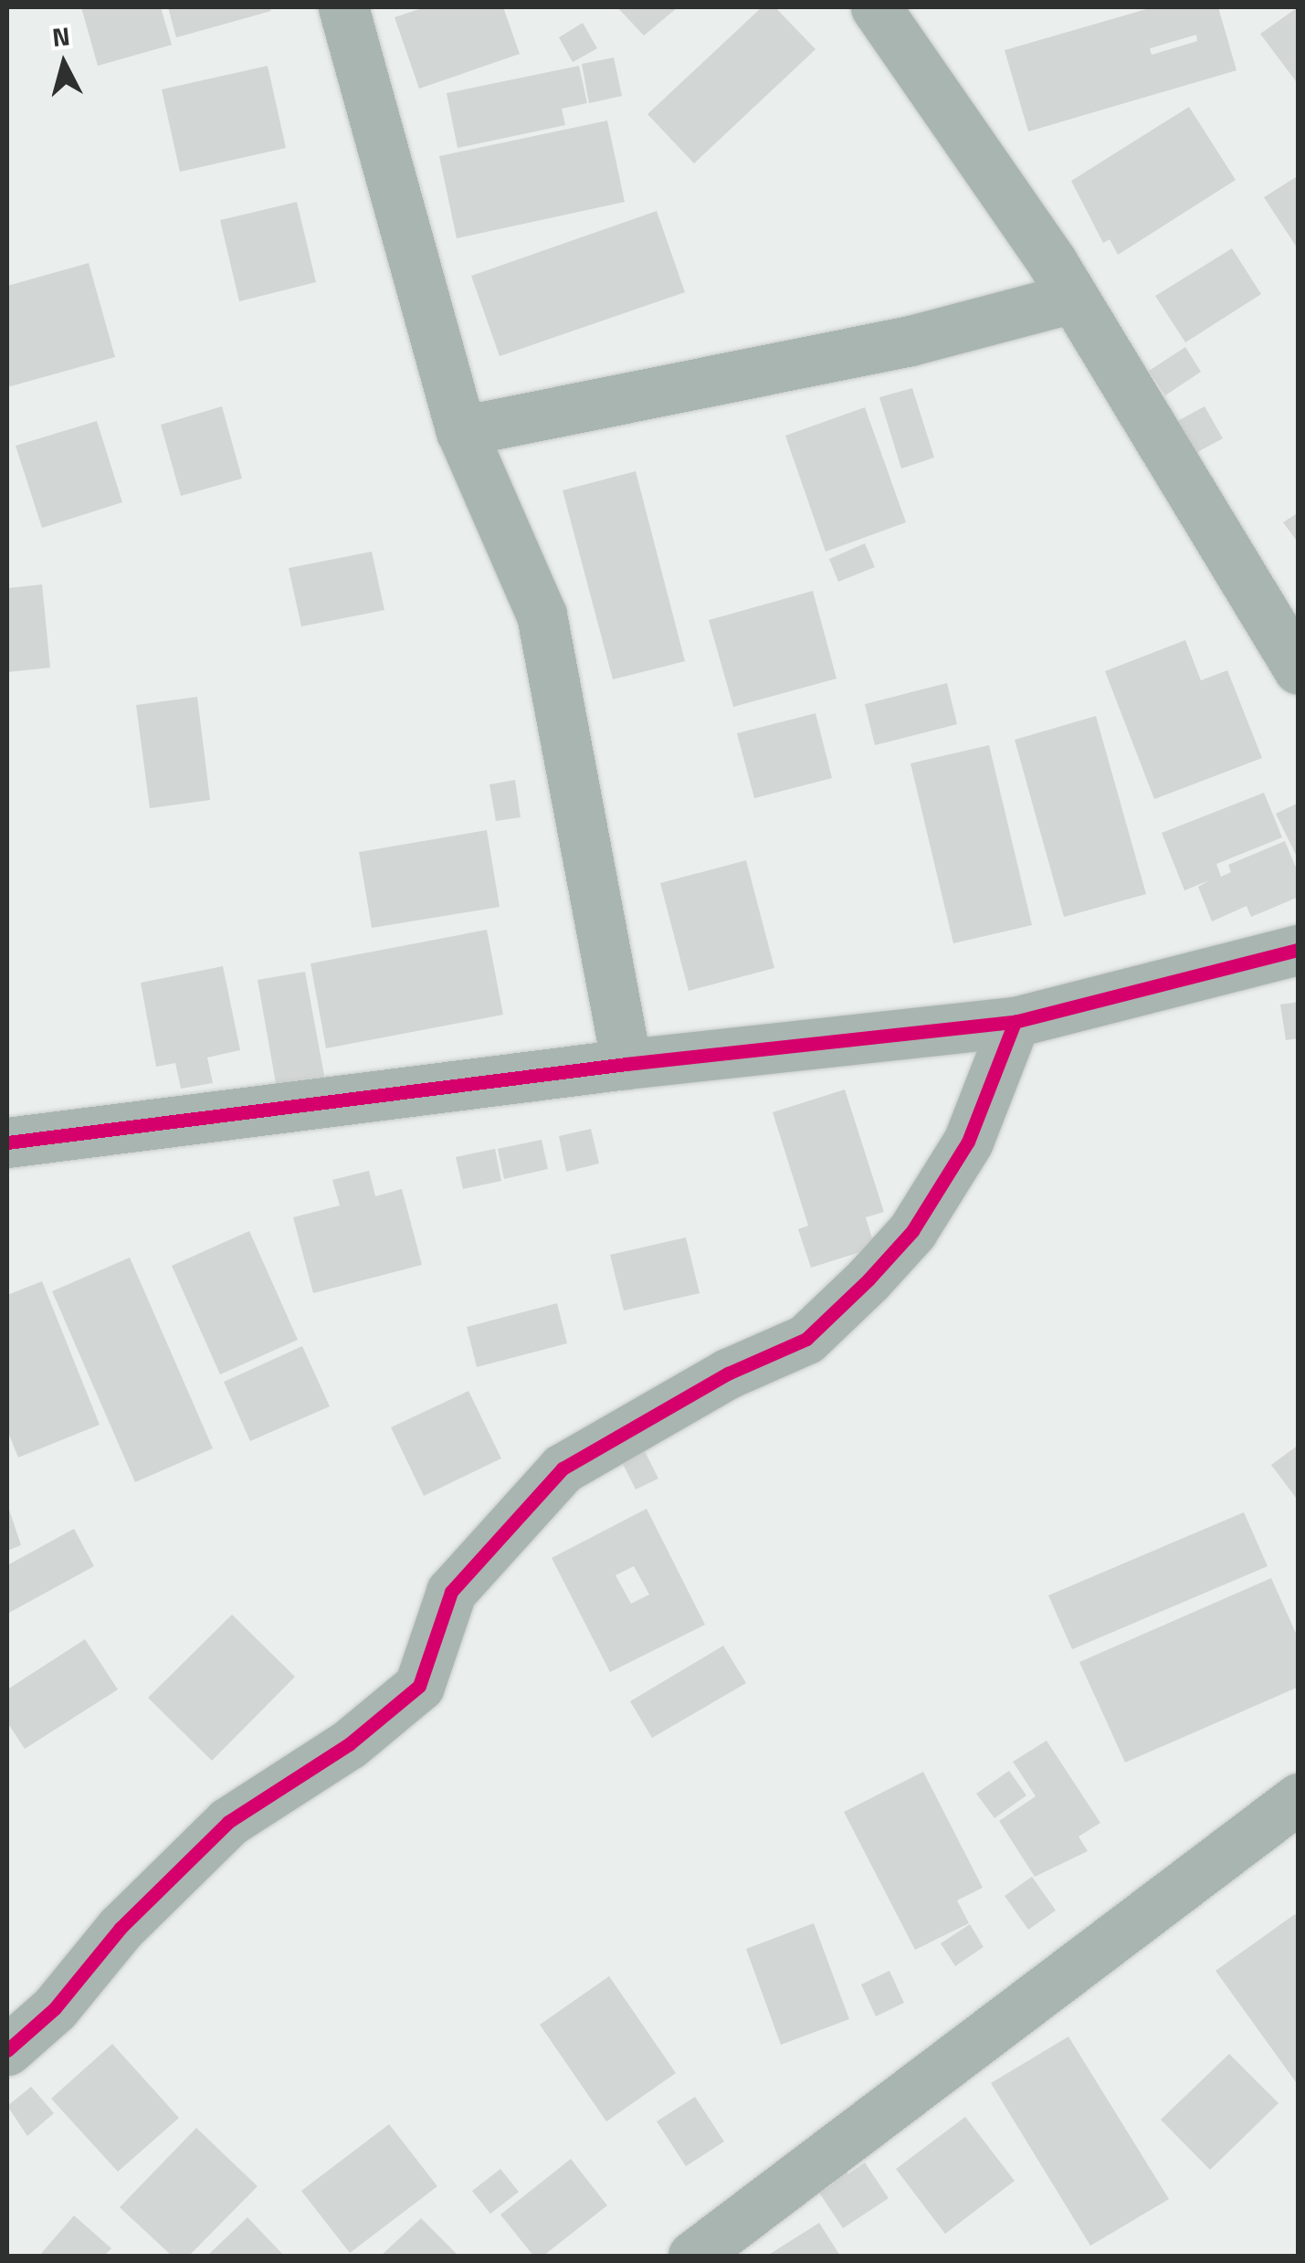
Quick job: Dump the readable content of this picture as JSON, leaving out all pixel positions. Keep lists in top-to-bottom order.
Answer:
{
  "north": "top"
}
